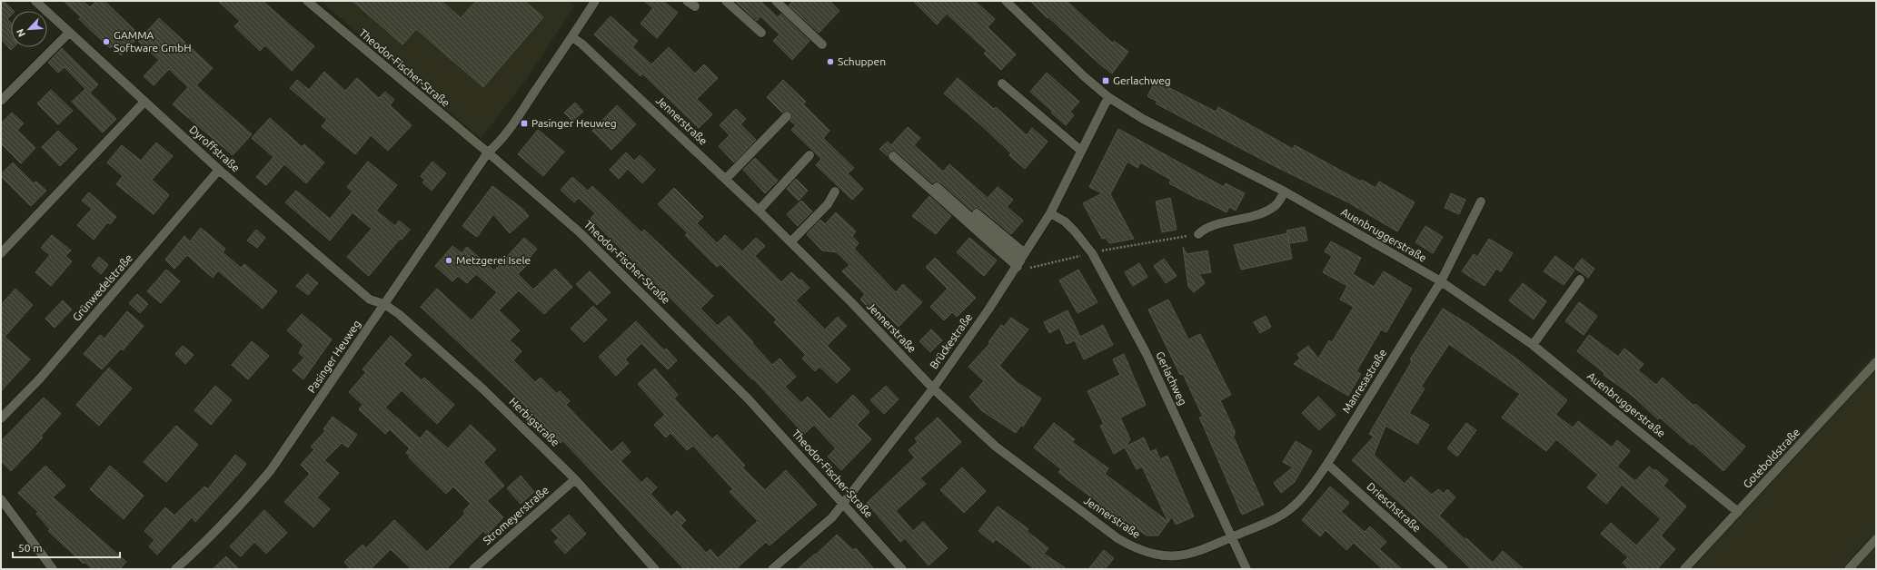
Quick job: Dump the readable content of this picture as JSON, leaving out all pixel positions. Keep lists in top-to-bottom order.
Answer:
{
  "streets": {
    "street": [
      "Theodor-Fischer-Straße",
      "Jennerstraße",
      "Dyroffstraße",
      "Auenbruggerstraße",
      "Grünwedelstraße",
      "Brückestraße",
      "Pasinger Heuweg",
      "Gerlachweg",
      "Manresastraße",
      "Herbigstraße",
      "Goteboldstraße",
      "Drieschstraße",
      "Stromeyerstraße"
    ]
  },
  "crossings": [
    ["Theodor-Fischer-Straße", "Brückestraße"],
    ["Theodor-Fischer-Straße", "Pasinger Heuweg"],
    ["Jennerstraße", "Brückestraße"],
    ["Jennerstraße", "Pasinger Heuweg"],
    ["Jennerstraße", "Gerlachweg"],
    ["Jennerstraße", "Manresastraße"],
    ["Dyroffstraße", "Grünwedelstraße"],
    ["Dyroffstraße", "Pasinger Heuweg"],
    ["Dyroffstraße", "Herbigstraße"],
    ["Auenbruggerstraße", "Brückestraße"],
    ["Auenbruggerstraße", "Manresastraße"],
    ["Auenbruggerstraße", "Goteboldstraße"],
    ["Brückestraße", "Gerlachweg"],
    ["Pasinger Heuweg", "Herbigstraße"],
    ["Gerlachweg", "Manresastraße"],
    ["Manresastraße", "Drieschstraße"],
    ["Herbigstraße", "Stromeyerstraße"]
  ],
  "places": {
    "other": ["GAMMA Software GmbH", "Schuppen", "Metzgerei Isele"],
    "transit": ["Gerlachweg", "Pasinger Heuweg"]
  },
  "scale_bar": "50 m",
  "north": "bottom left"
}
